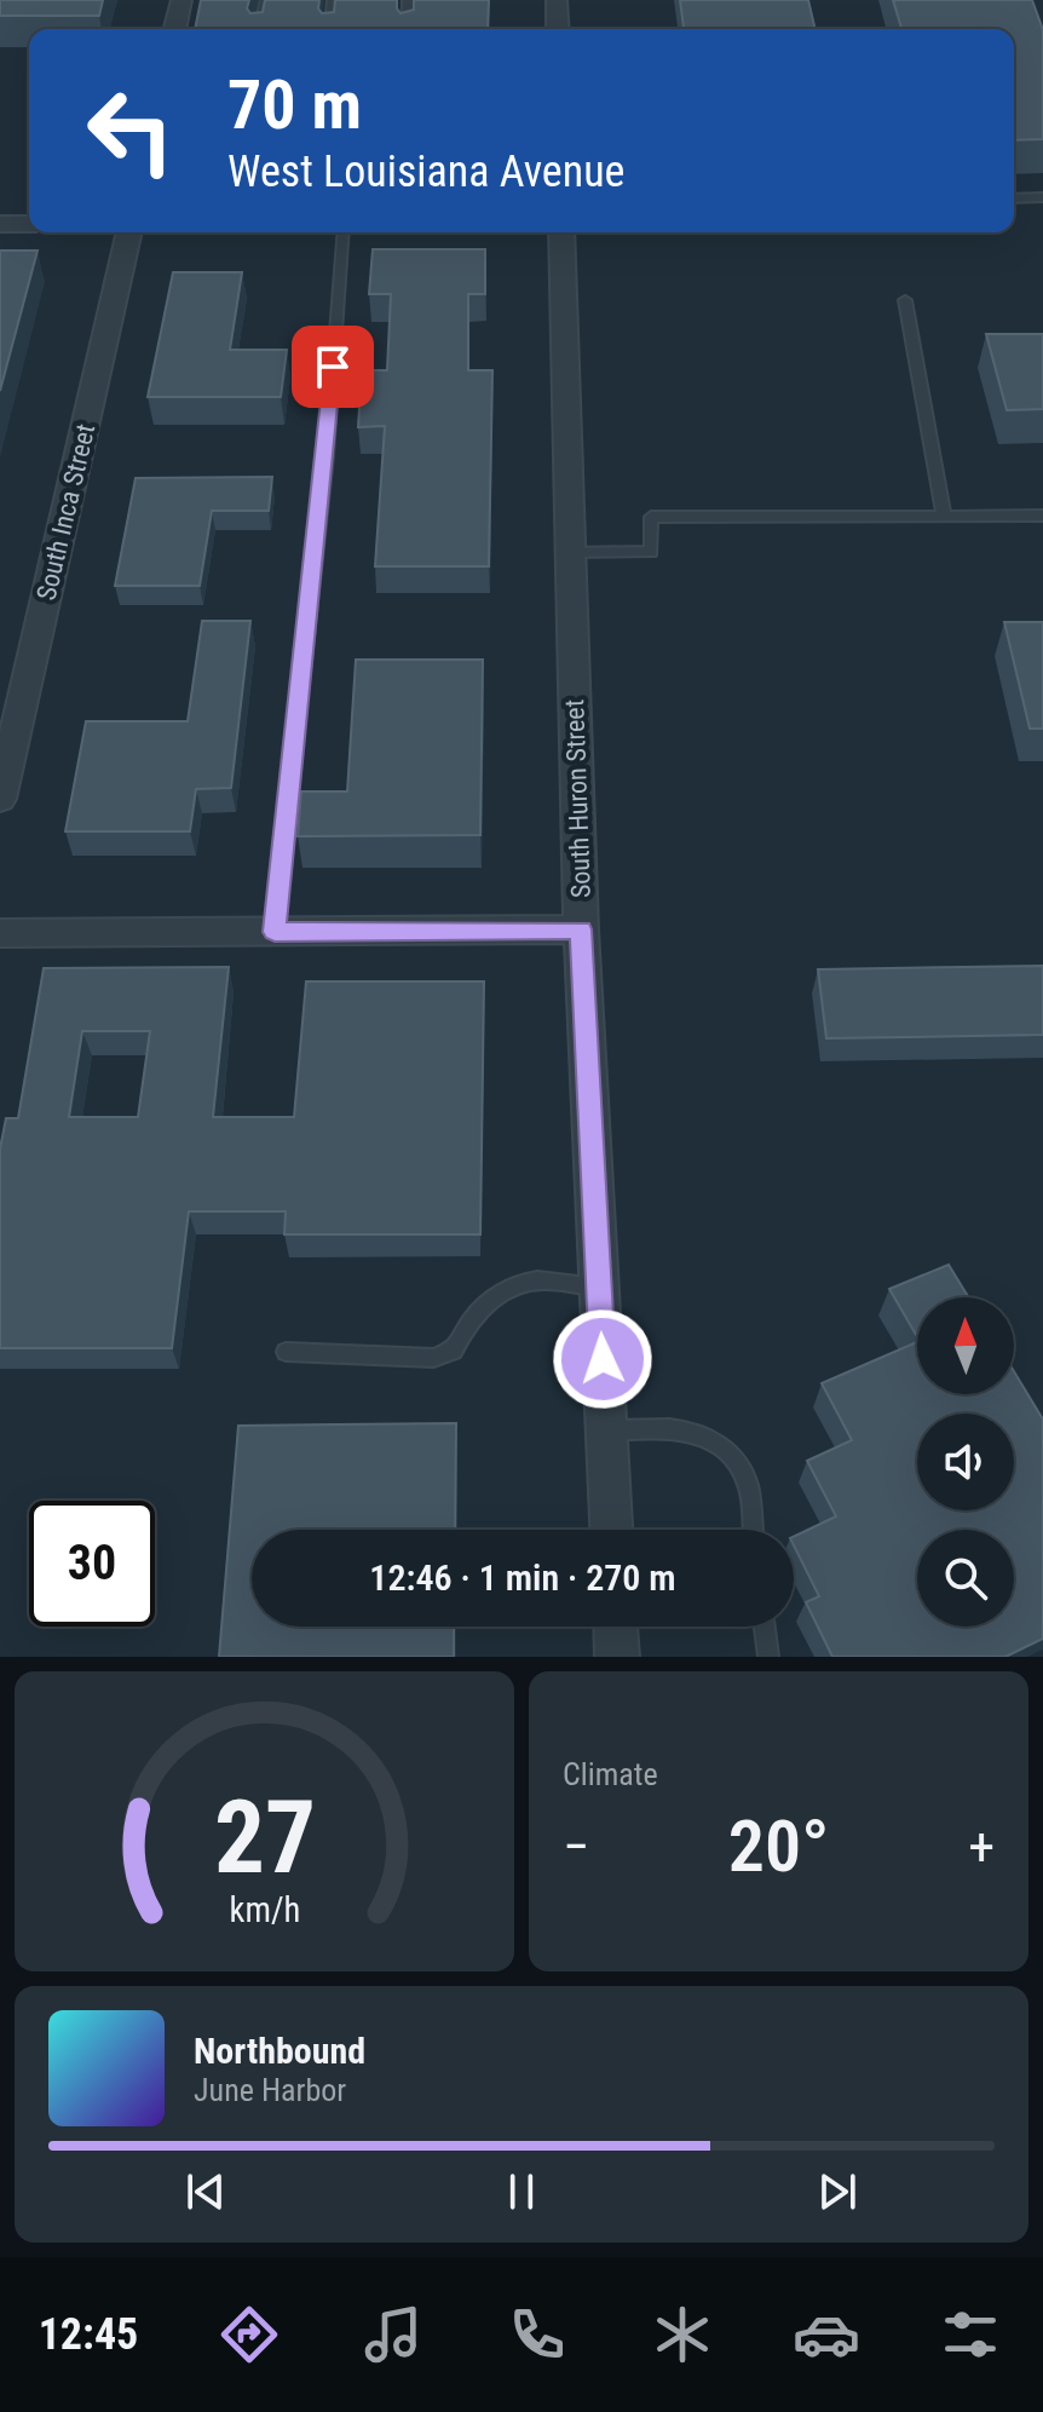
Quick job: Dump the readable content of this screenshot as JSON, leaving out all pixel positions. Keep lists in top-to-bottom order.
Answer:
{
  "streets": {
    "street": ["South Inca Street", "South Huron Street"]
  },
  "north": "top",
  "page": {
    "turn": ["70 m", "West Louisiana Avenue"],
    "limit": "30",
    "trip": "12:46 · 1 min · 270 m",
    "tile": "Climate",
    "heat": ["−", "20°", "+"],
    "song": ["Northbound", "June Harbor"],
    "tabs": "12:45",
    "gauge": ["27", "km/h"]
  }
}
